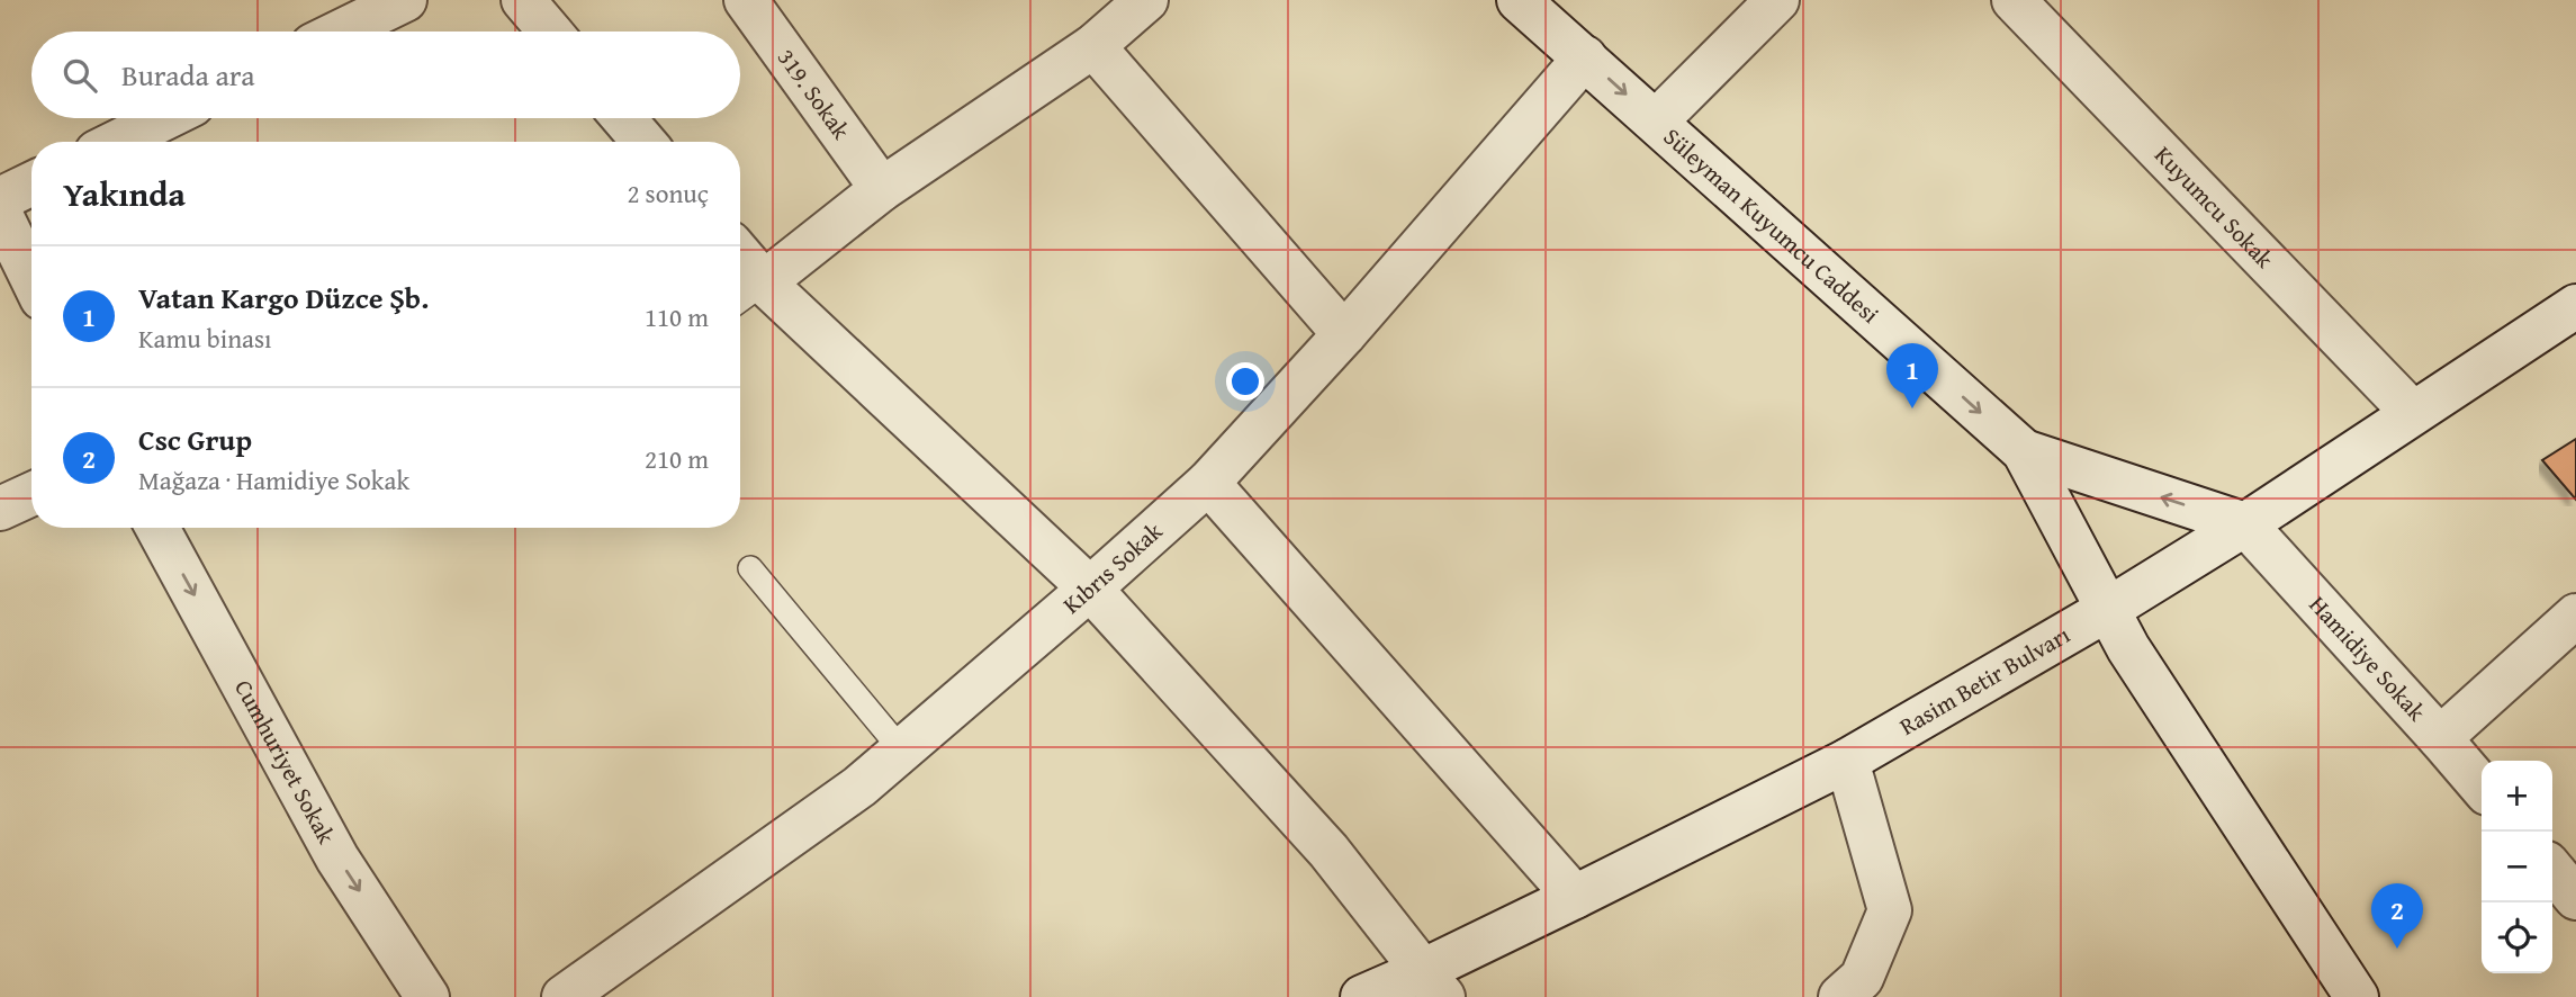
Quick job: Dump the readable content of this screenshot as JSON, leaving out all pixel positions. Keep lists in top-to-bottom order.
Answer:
{
  "streets": {
    "street": [
      "319. Sokak",
      "Kuyumcu Sokak",
      "Süleyman Kuyumcu Caddesi",
      "Kıbrıs Sokak",
      "Hamidiye Sokak",
      "Rasim Betir Bulvarı",
      "Cumhuriyet Sokak"
    ]
  },
  "crossings": [
    ["Kuyumcu Sokak", "Rasim Betir Bulvarı"],
    ["Süleyman Kuyumcu Caddesi", "Kıbrıs Sokak"],
    ["Hamidiye Sokak", "Rasim Betir Bulvarı"]
  ],
  "one_way": ["Süleyman Kuyumcu Caddesi", "Cumhuriyet Sokak"],
  "page": {
    "search": "Burada ara",
    "heading": ["Yakında", "2 sonuç"],
    "list": [
      {
        "mark": "1",
        "name": "Vatan Kargo Düzce Şb.",
        "note": "Kamu binası",
        "value": "110 m"
      },
      {
        "mark": "2",
        "name": "Csc Grup",
        "note": "Mağaza · Hamidiye Sokak",
        "value": "210 m"
      }
    ],
    "pins": ["1", "2"],
    "map_buttons": ["+", "−"]
  }
}
